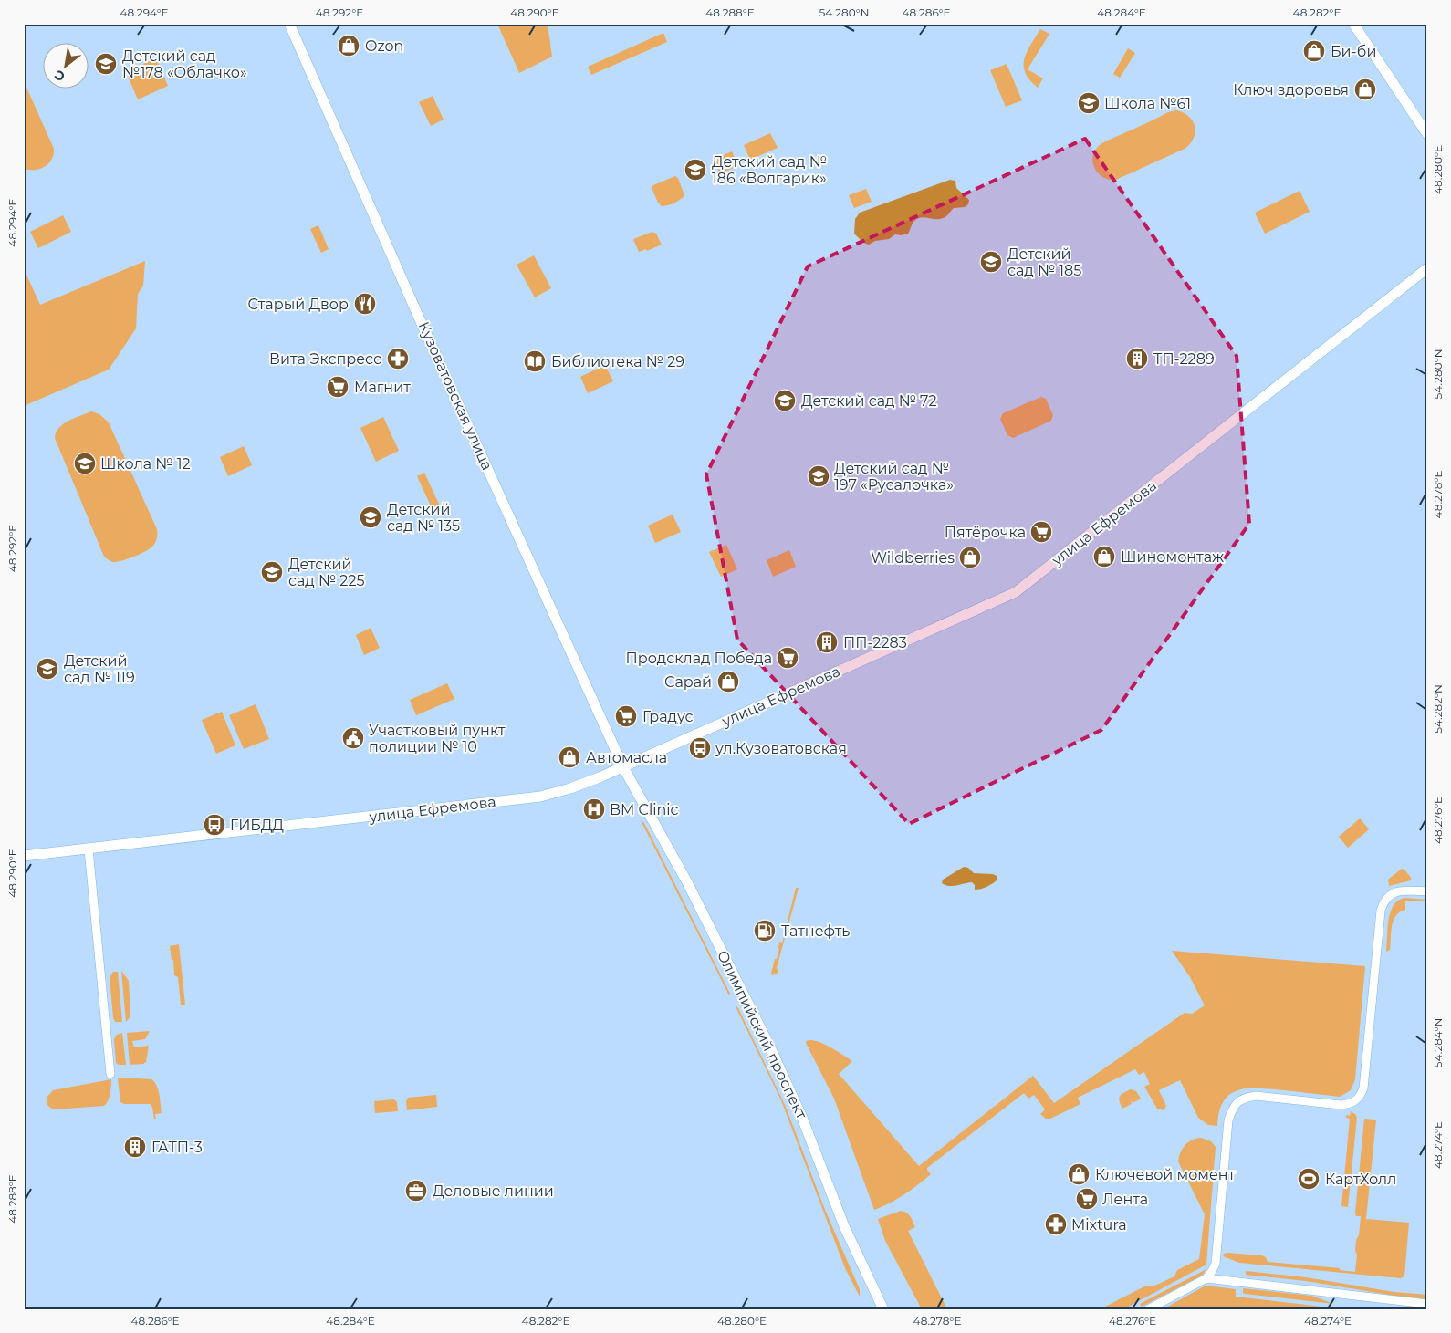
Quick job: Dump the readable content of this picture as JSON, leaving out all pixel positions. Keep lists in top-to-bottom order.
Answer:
{
  "streets": {
    "street": ["Кузоватовская улица", "улица Ефремова", "Олимпийский проспект"]
  },
  "crossings": [
    ["Кузоватовская улица", "улица Ефремова"],
    ["Кузоватовская улица", "Олимпийский проспект"],
    ["улица Ефремова", "Олимпийский проспект"]
  ],
  "places": {
    "shop": [
      "Ozon",
      "Би-би",
      "Ключ здоровья",
      "Шиномонтаж",
      "Wildberries",
      "Сарай",
      "Автомасла",
      "Ключевой момент"
    ],
    "school or university": [
      "Детский сад №178 «Облачко»",
      "Школа №61",
      "Детский сад № 186 «Волгарик»",
      "Детский сад № 185",
      "Детский сад № 72",
      "Школа № 12",
      "Детский сад № 197 «Русалочка»",
      "Детский сад № 135",
      "Детский сад № 225",
      "Детский сад № 119"
    ],
    "restaurant": ["Старый Двор"],
    "pharmacy": ["Вита Экспресс", "Mixtura"],
    "building": ["ТП-2289", "ПП-2283", "ГАТП-3"],
    "library": ["Библиотека № 29"],
    "supermarket": [
      "Магнит",
      "Пятёрочка",
      "Продсклад Победа",
      "Градус",
      "Лента"
    ],
    "public building": ["Участковый пункт полиции № 10"],
    "bus stop": ["ул.Кузоватовская", "ГИБДД"],
    "hospital": ["BM Clinic"],
    "fuel station": ["Татнефть"],
    "sports": ["КартХолл"],
    "office": ["Деловые линии"]
  },
  "north": "bottom left",
  "coordinates": [
    "48.294°E",
    "48.292°E",
    "48.290°E",
    "48.288°E",
    "54.280°N",
    "48.286°E",
    "48.284°E",
    "48.282°E",
    "48.280°E",
    "48.278°E",
    "54.282°N",
    "48.276°E",
    "54.284°N",
    "48.274°E"
  ]
}
